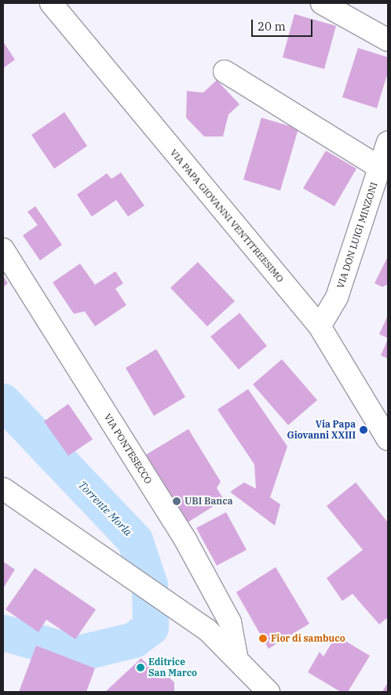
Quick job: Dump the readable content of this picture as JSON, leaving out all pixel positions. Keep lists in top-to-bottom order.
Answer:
{
  "streets": {
    "street": ["VIA PAPA GIOVANNI VENTITREESIMO", "VIA DON LUIGI MINZONI", "VIA PONTESECCO"]
  },
  "crossings": [
    ["VIA PAPA GIOVANNI VENTITREESIMO", "VIA DON LUIGI MINZONI"]
  ],
  "water": ["Torrente Morla"],
  "places": [
    "Via Papa Giovanni XXIII",
    "UBI Banca",
    "Fior di sambuco",
    "Editrice San Marco"
  ],
  "scale_bar": "20 m"
}
